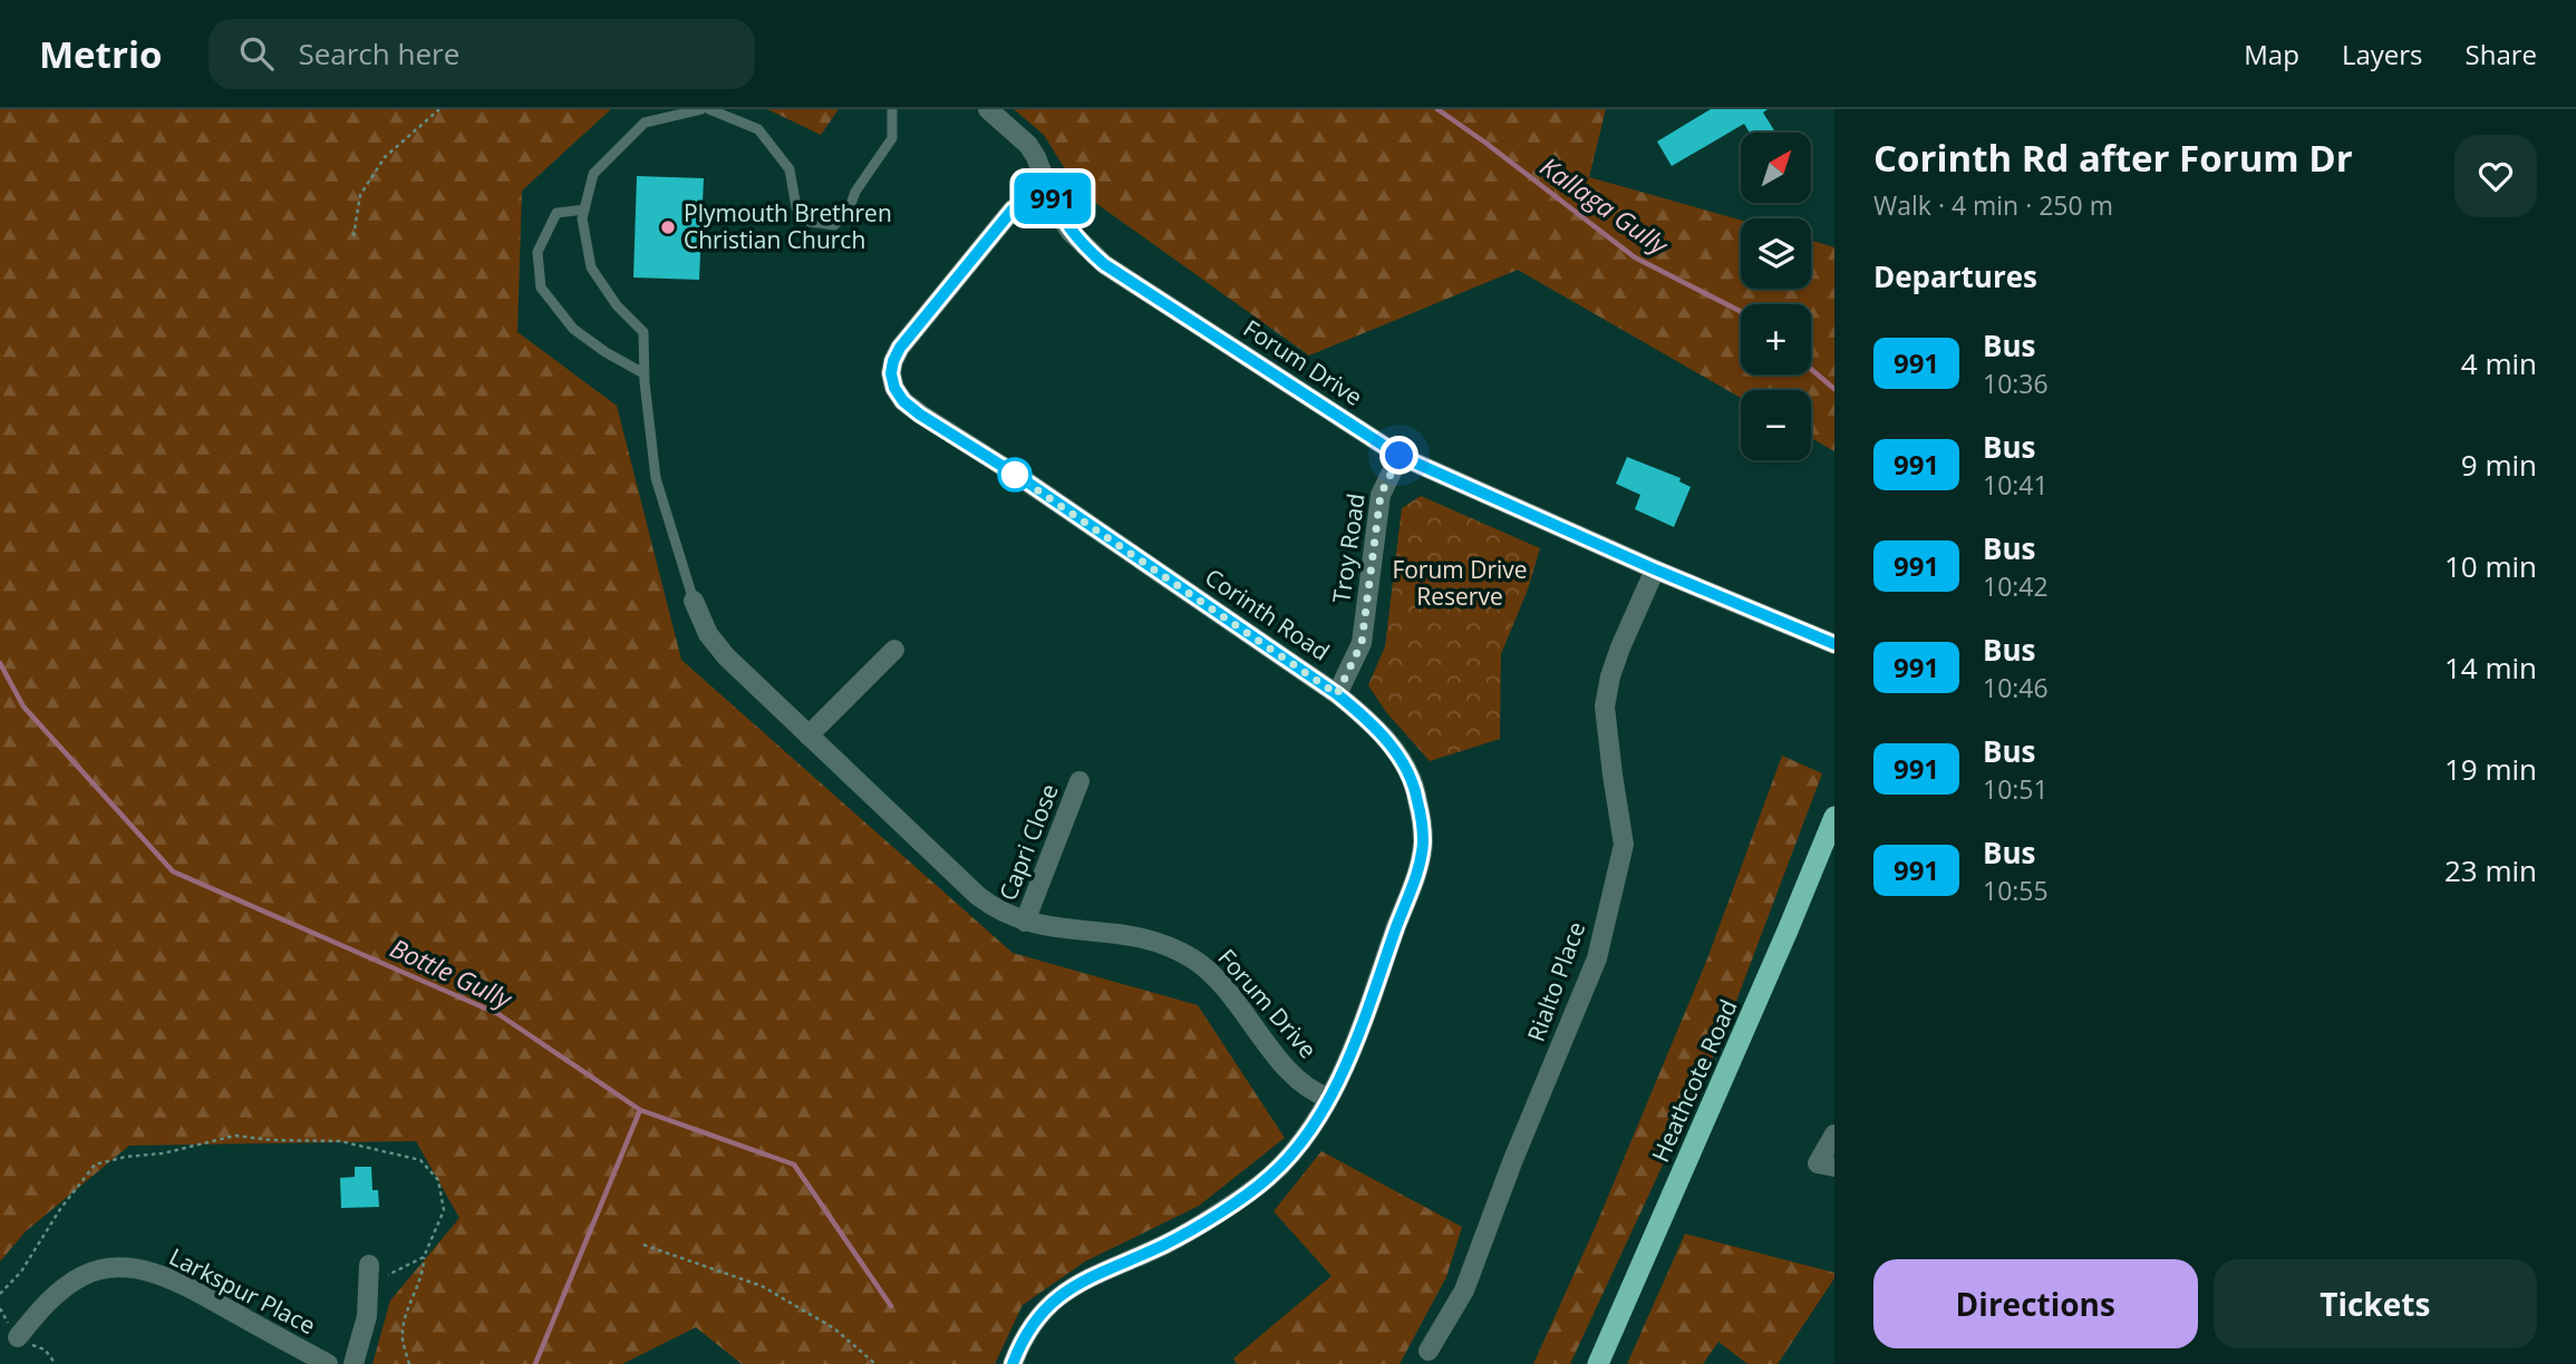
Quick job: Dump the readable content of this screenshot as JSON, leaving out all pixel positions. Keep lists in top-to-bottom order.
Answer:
{
  "streets": {
    "highway": ["Heathcote Road"],
    "street": [
      "Forum Drive",
      "Troy Road",
      "Corinth Road",
      "Capri Close",
      "Rialto Place",
      "Larkspur Place"
    ]
  },
  "crossings": [
    ["Forum Drive", "Troy Road"],
    ["Forum Drive", "Corinth Road"],
    ["Forum Drive", "Capri Close"],
    ["Forum Drive", "Rialto Place"],
    ["Troy Road", "Corinth Road"]
  ],
  "water": ["Kallaga Gully", "Bottle Gully"],
  "parks": ["Forum Drive Reserve"],
  "places": ["Plymouth Brethren Christian Church"],
  "lines": ["bus line 991"],
  "north": "top right",
  "page": {
    "header": "Metrio",
    "search": "Search here",
    "nav": ["Map", "Layers", "Share"],
    "on_map": "991",
    "heading": [
      ["Corinth Rd after Forum Dr", "Walk · 4 min · 250 m"],
      "Departures"
    ],
    "map_buttons": ["+", "−"],
    "list": [
      {
        "mark": "991",
        "name": "Bus",
        "note": "10:36",
        "value": "4 min"
      },
      {
        "mark": "991",
        "name": "Bus",
        "note": "10:41",
        "value": "9 min"
      },
      {
        "mark": "991",
        "name": "Bus",
        "note": "10:42",
        "value": "10 min"
      },
      {
        "mark": "991",
        "name": "Bus",
        "note": "10:46",
        "value": "14 min"
      },
      {
        "mark": "991",
        "name": "Bus",
        "note": "10:51",
        "value": "19 min"
      },
      {
        "mark": "991",
        "name": "Bus",
        "note": "10:55",
        "value": "23 min"
      }
    ],
    "buttons": ["Directions", "Tickets"]
  }
}
